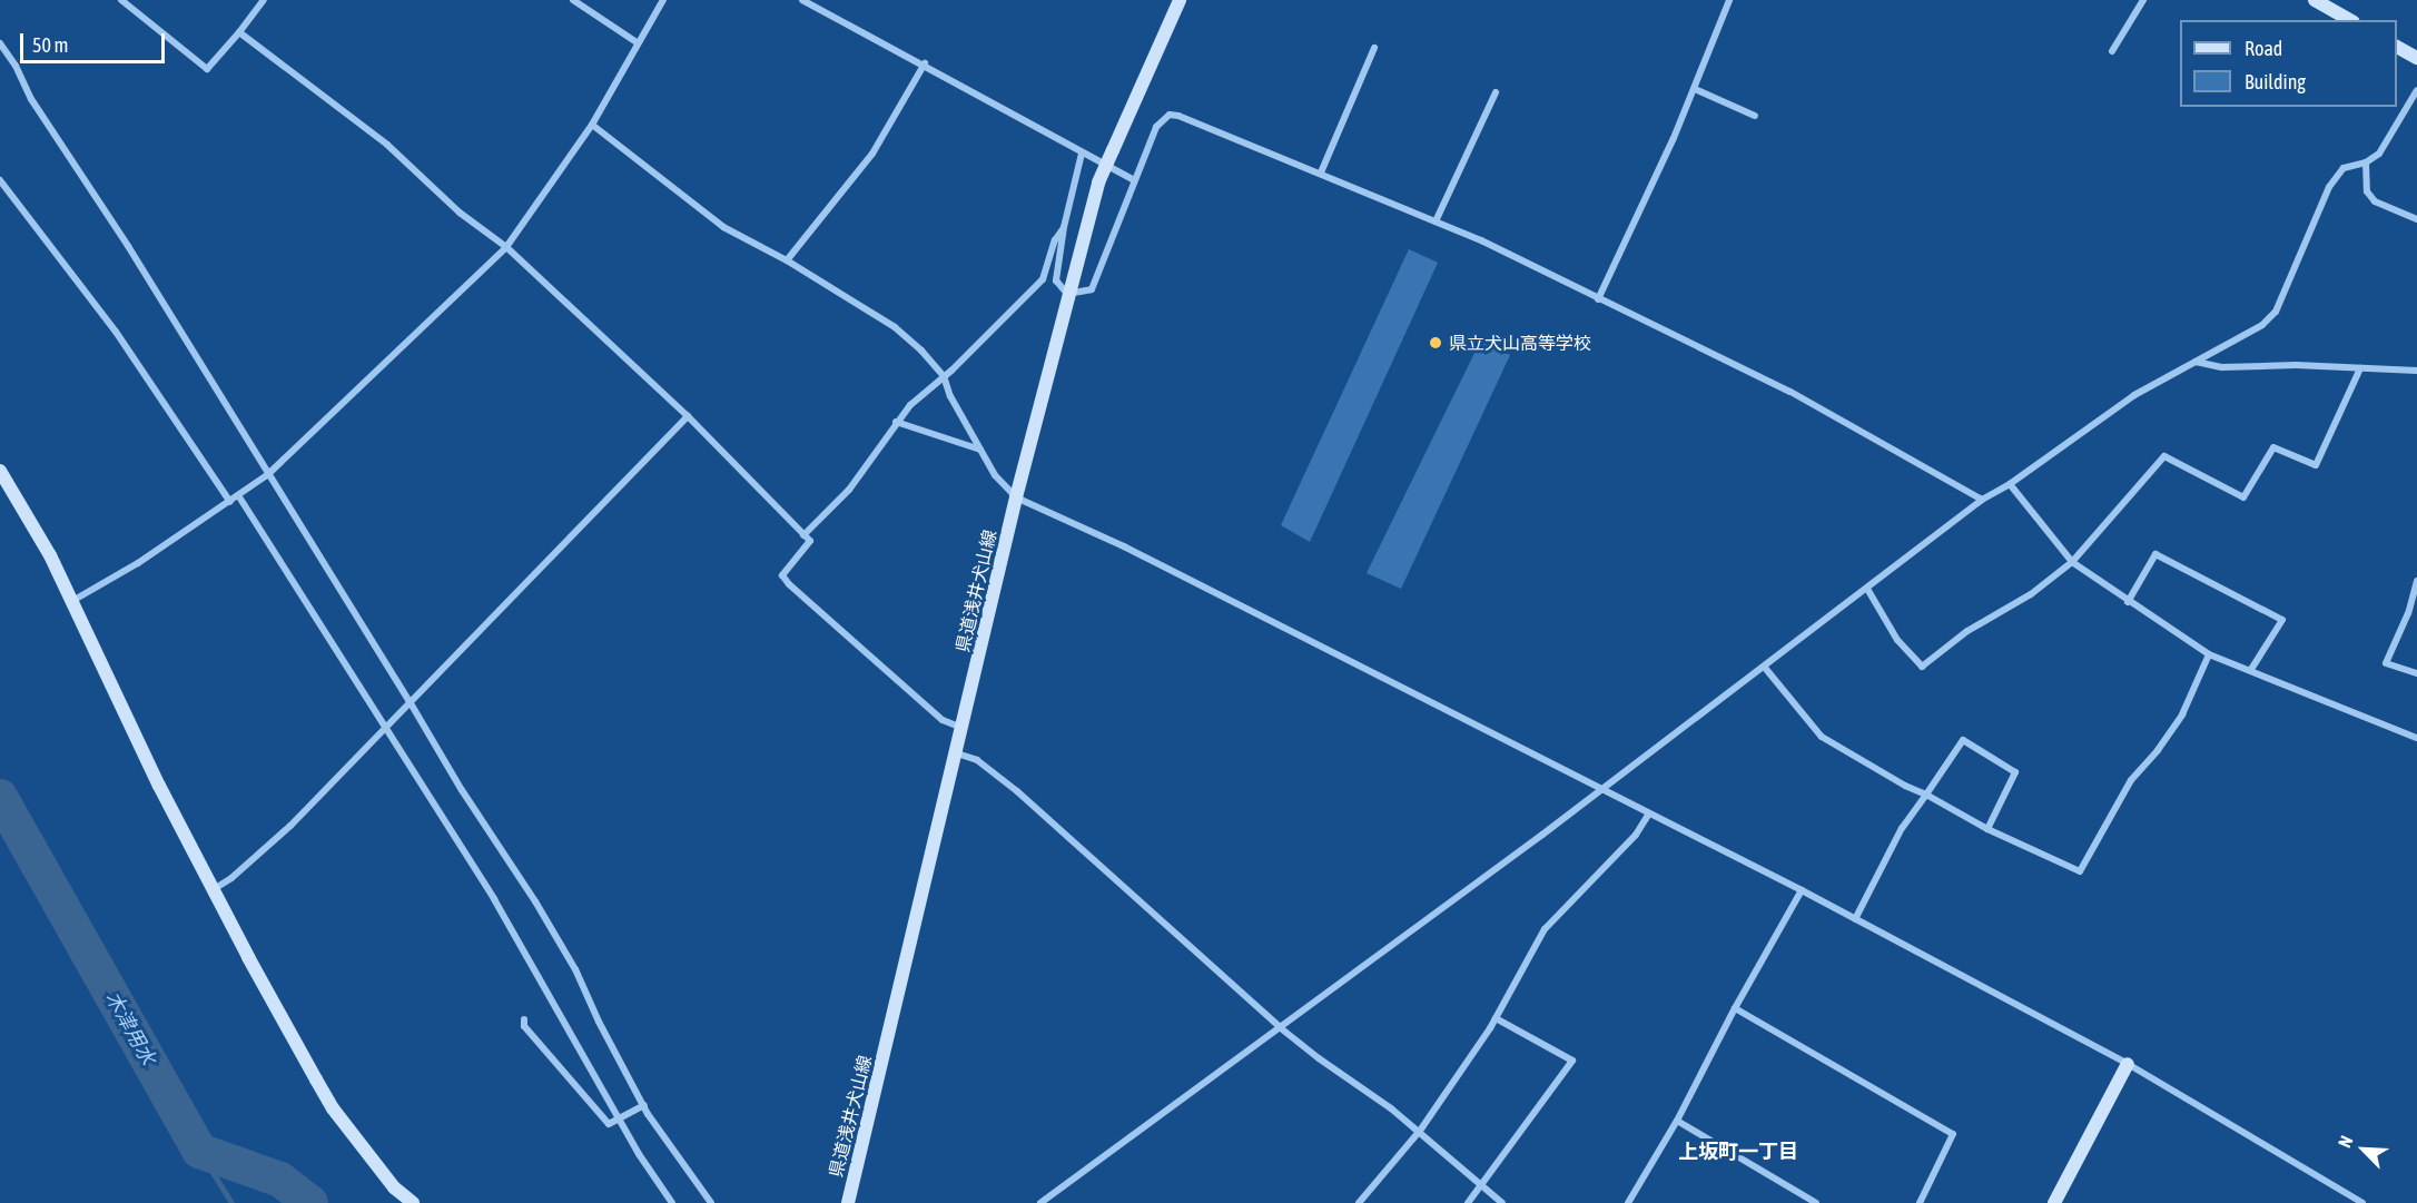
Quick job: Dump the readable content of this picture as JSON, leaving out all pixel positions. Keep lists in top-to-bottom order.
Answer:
{
  "streets": {
    "main road": ["県道浅井犬山線"]
  },
  "districts": ["上坂町一丁目"],
  "water": ["木津用水"],
  "places": ["県立犬山高等学校"],
  "legend": ["Road", "Building"],
  "scale_bar": "50 m",
  "north": "top left"
}
